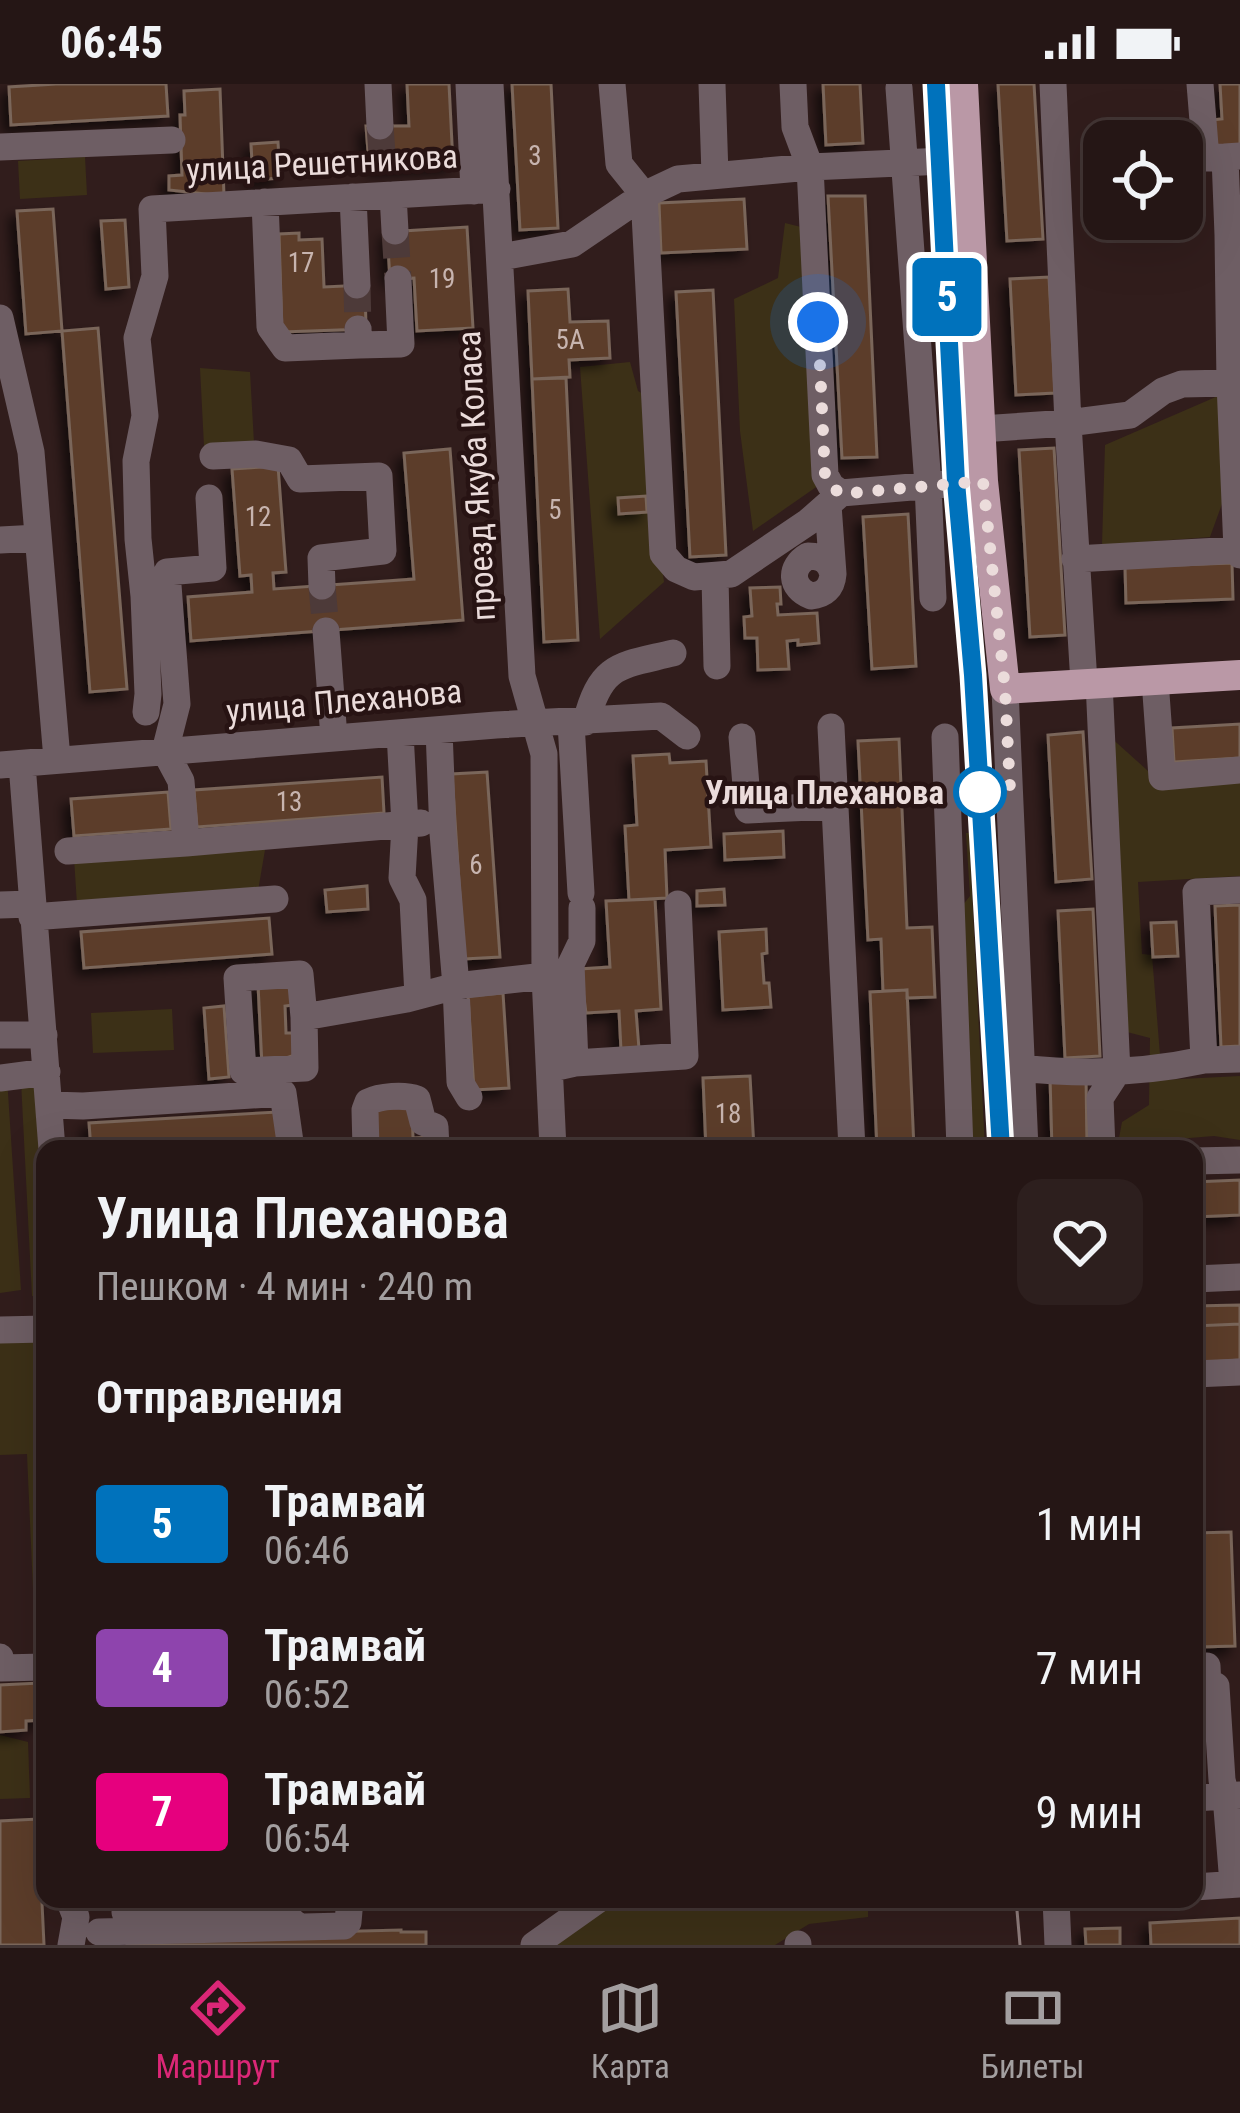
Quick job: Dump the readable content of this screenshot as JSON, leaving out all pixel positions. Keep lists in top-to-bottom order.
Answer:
{
  "streets": {
    "street": ["улица Решетникова", "проезд Якуба Коласа", "улица Плеханова"]
  },
  "crossings": [
    ["улица Решетникова", "проезд Якуба Коласа"],
    ["проезд Якуба Коласа", "улица Плеханова"]
  ],
  "places": ["Улица Плеханова"],
  "lines": ["tram line 5"],
  "house_numbers": [
    "3",
    "17",
    "19",
    "5А",
    "5",
    "12",
    "13",
    "6",
    "18"
  ],
  "page": {
    "status": "06:45",
    "on_map": "5",
    "heading": [
      ["Улица Плеханова", "Пешком · 4 мин · 240 m"],
      "Отправления"
    ],
    "list": [
      {
        "mark": "5",
        "name": "Трамвай",
        "note": "06:46",
        "value": "1 мин"
      },
      {
        "mark": "4",
        "name": "Трамвай",
        "note": "06:52",
        "value": "7 мин"
      },
      {
        "mark": "7",
        "name": "Трамвай",
        "note": "06:54",
        "value": "9 мин"
      }
    ],
    "tabs": ["Маршрут", "Карта", "Билеты"]
  }
}
